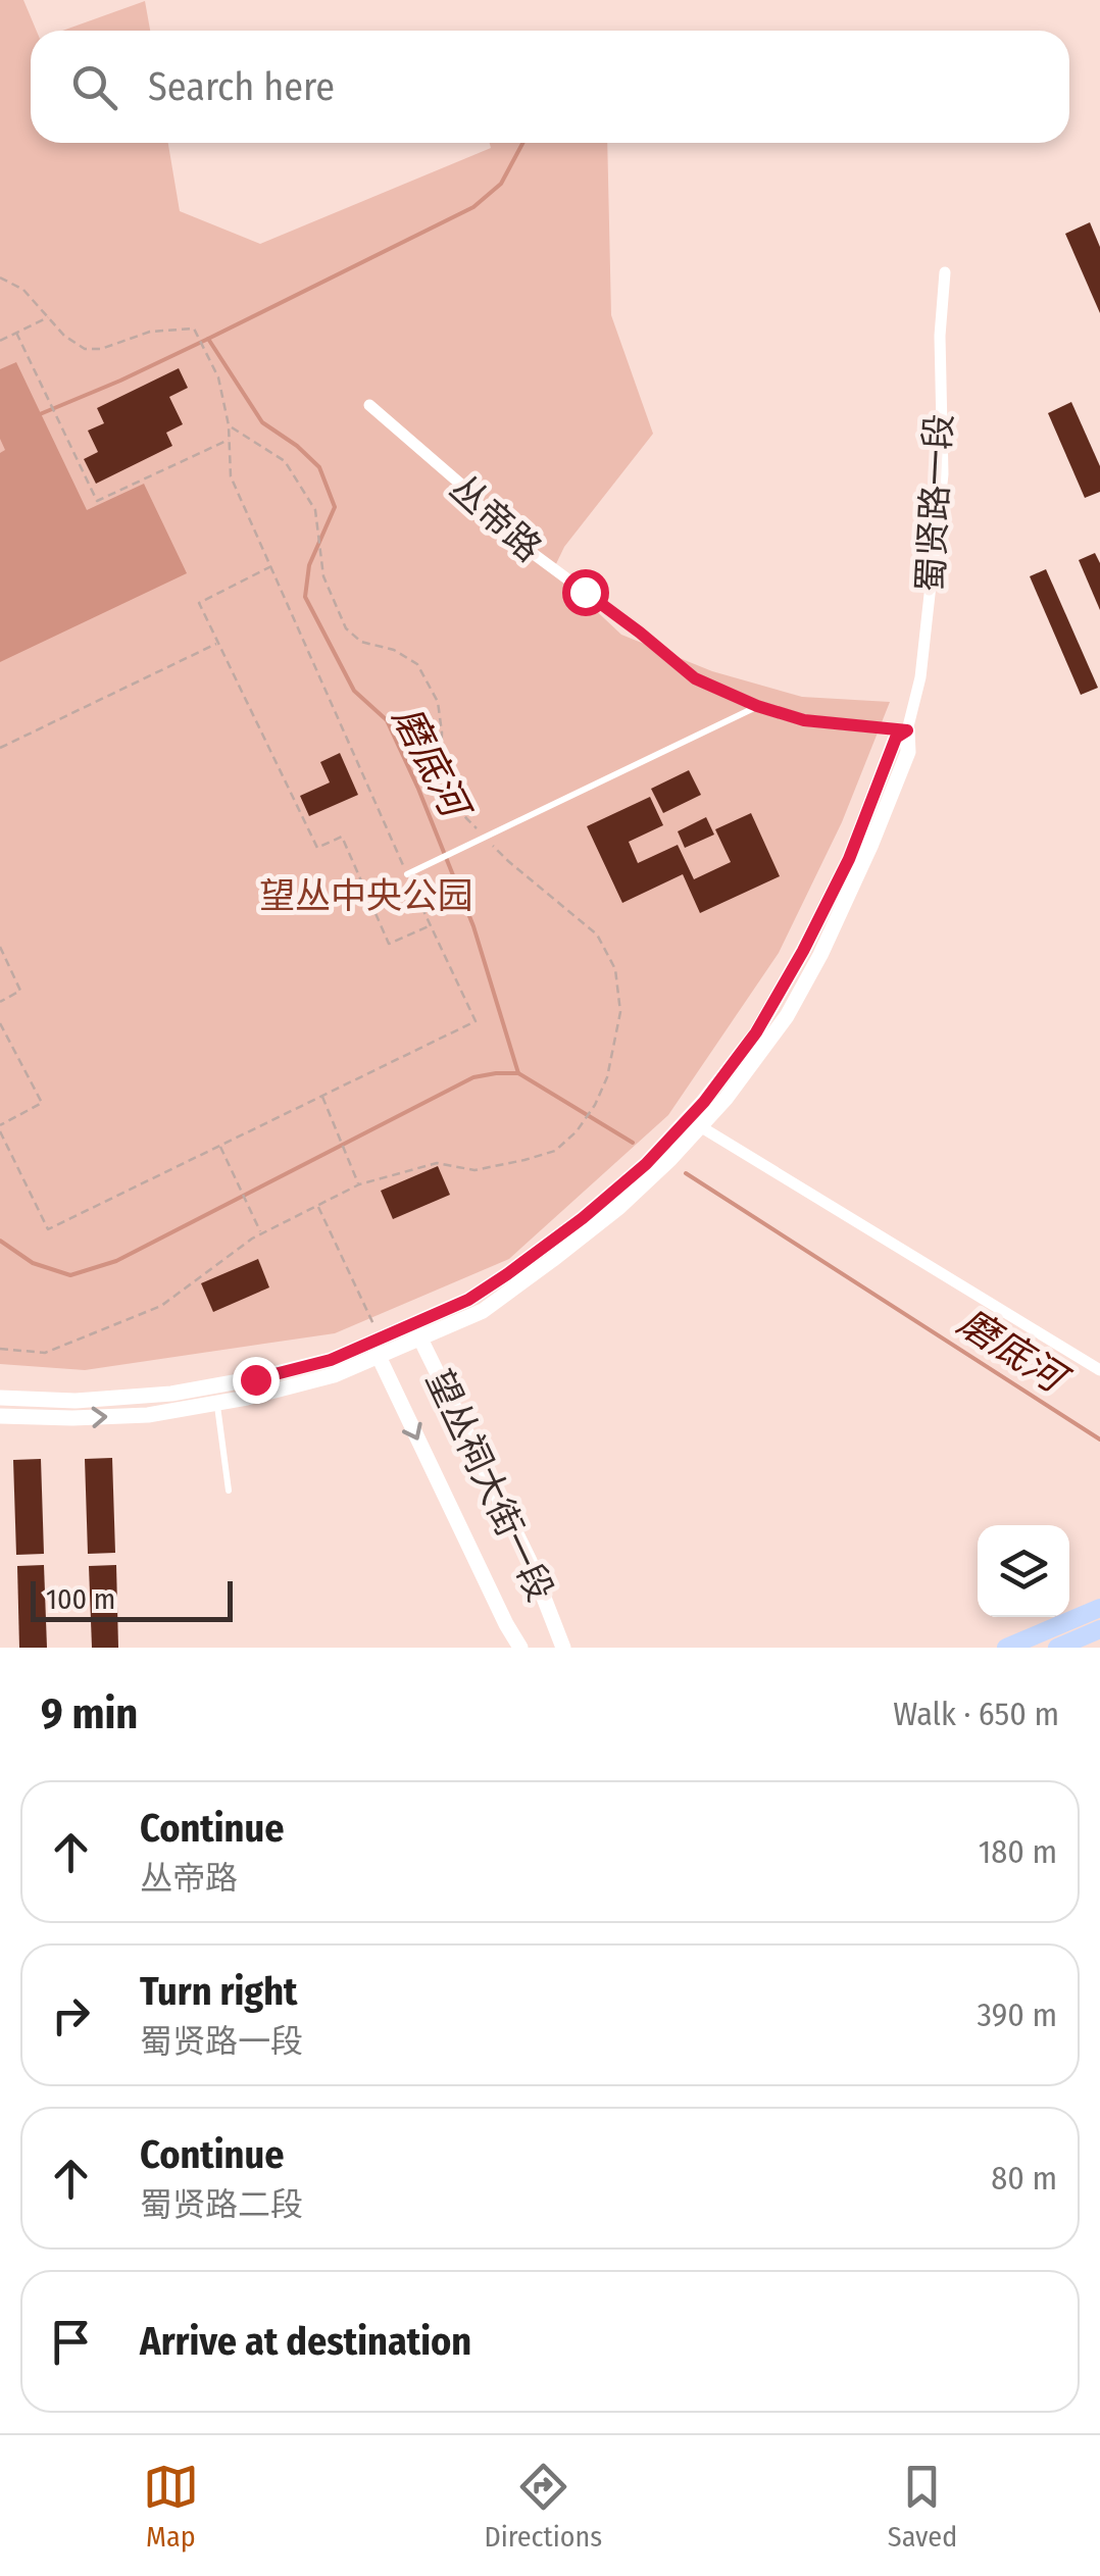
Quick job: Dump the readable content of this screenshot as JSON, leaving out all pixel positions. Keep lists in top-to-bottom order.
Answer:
{
  "streets": {
    "street": ["蜀贤路一段", "丛帝路", "望丛祠大街一段"]
  },
  "crossings": [
    ["蜀贤路一段", "丛帝路"],
    ["蜀贤路一段", "望丛祠大街一段"]
  ],
  "water": ["磨底河"],
  "parks": ["望丛中央公园"],
  "scale_bar": "100 m",
  "page": {
    "search": "Search here",
    "scale": "100 m",
    "heading": ["9 min", "Walk · 650 m"],
    "list": [
      ["Continue", "丛帝路", "180 m"],
      ["Turn right", "蜀贤路一段", "390 m"],
      ["Continue", "蜀贤路二段", "80 m"],
      "Arrive at destination"
    ],
    "nav": ["Map", "Directions", "Saved"]
  }
}
